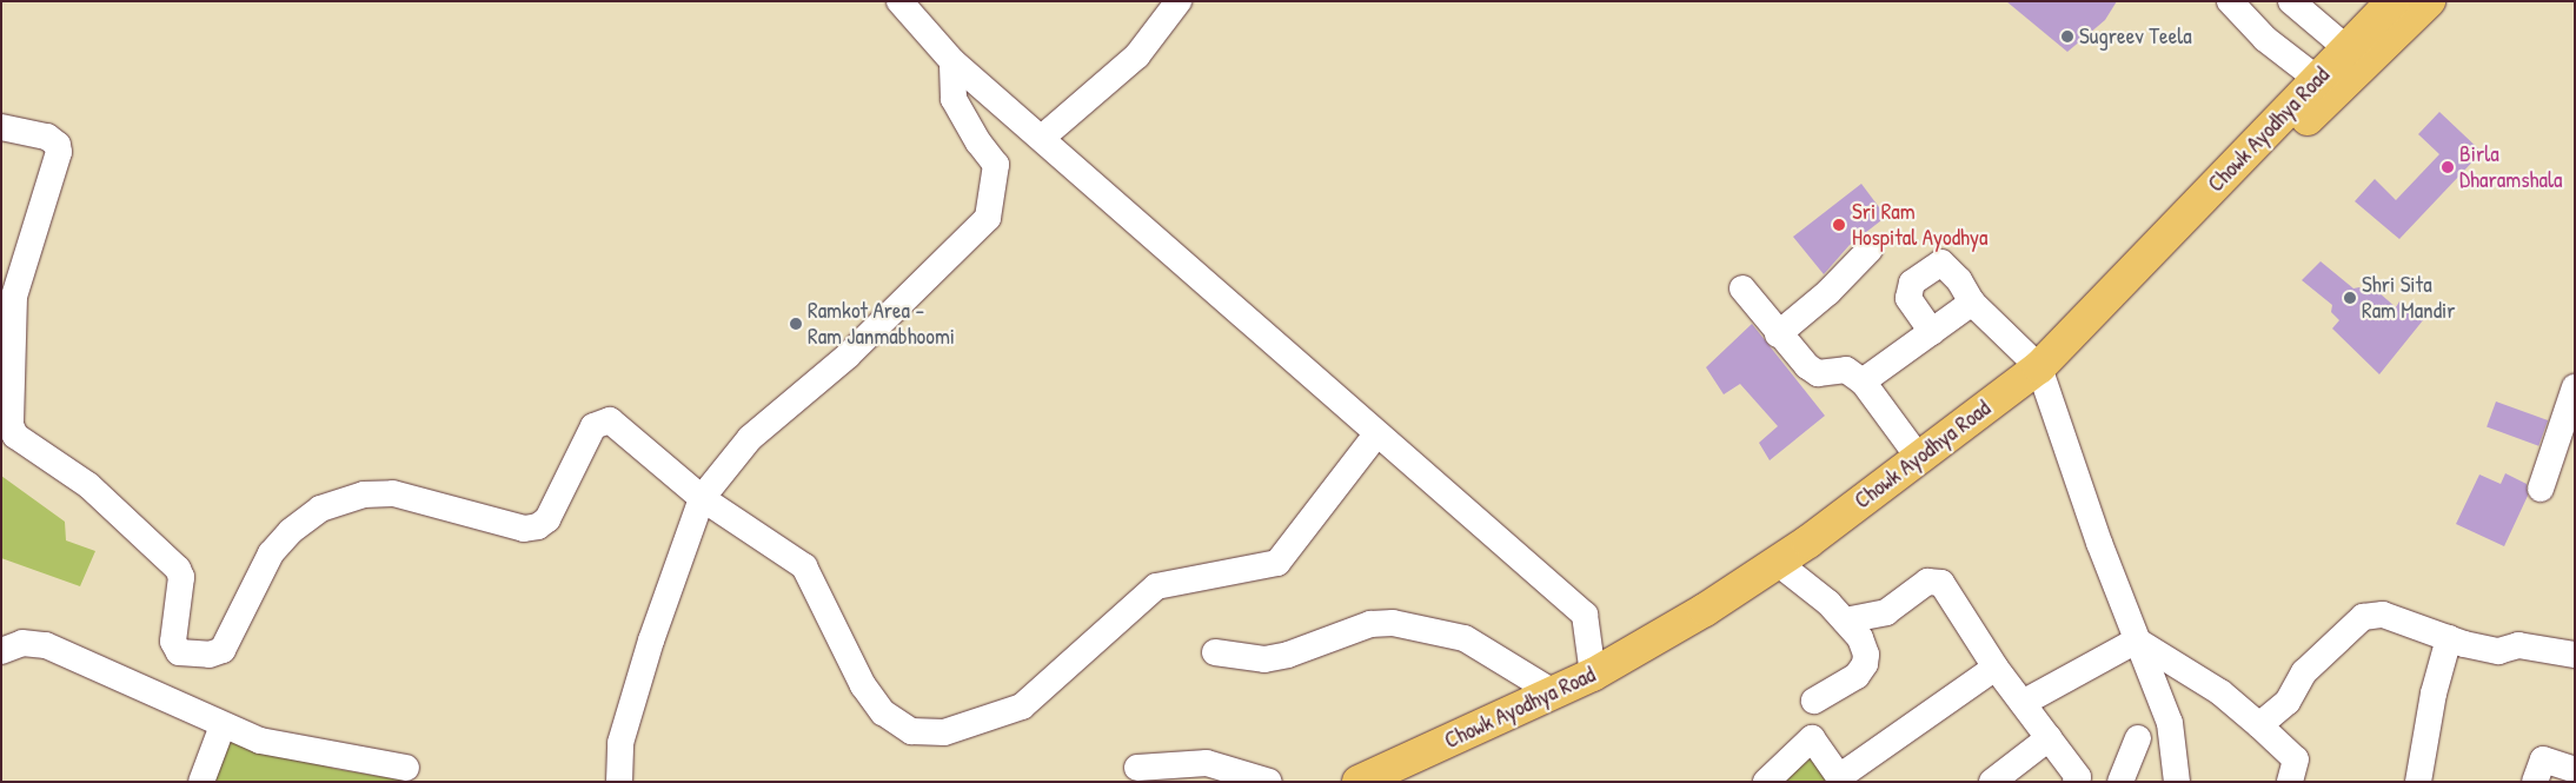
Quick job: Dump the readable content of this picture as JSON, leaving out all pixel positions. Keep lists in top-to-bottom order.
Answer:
{
  "streets": {
    "main road": ["Chowk Ayodhya Road"]
  },
  "places": [
    "Sugreev Teela",
    "Birla Dharamshala",
    "Sri Ram Hospital Ayodhya",
    "Shri Sita Ram Mandir",
    "Ramkot Area - Ram Janmabhoomi"
  ]
}
